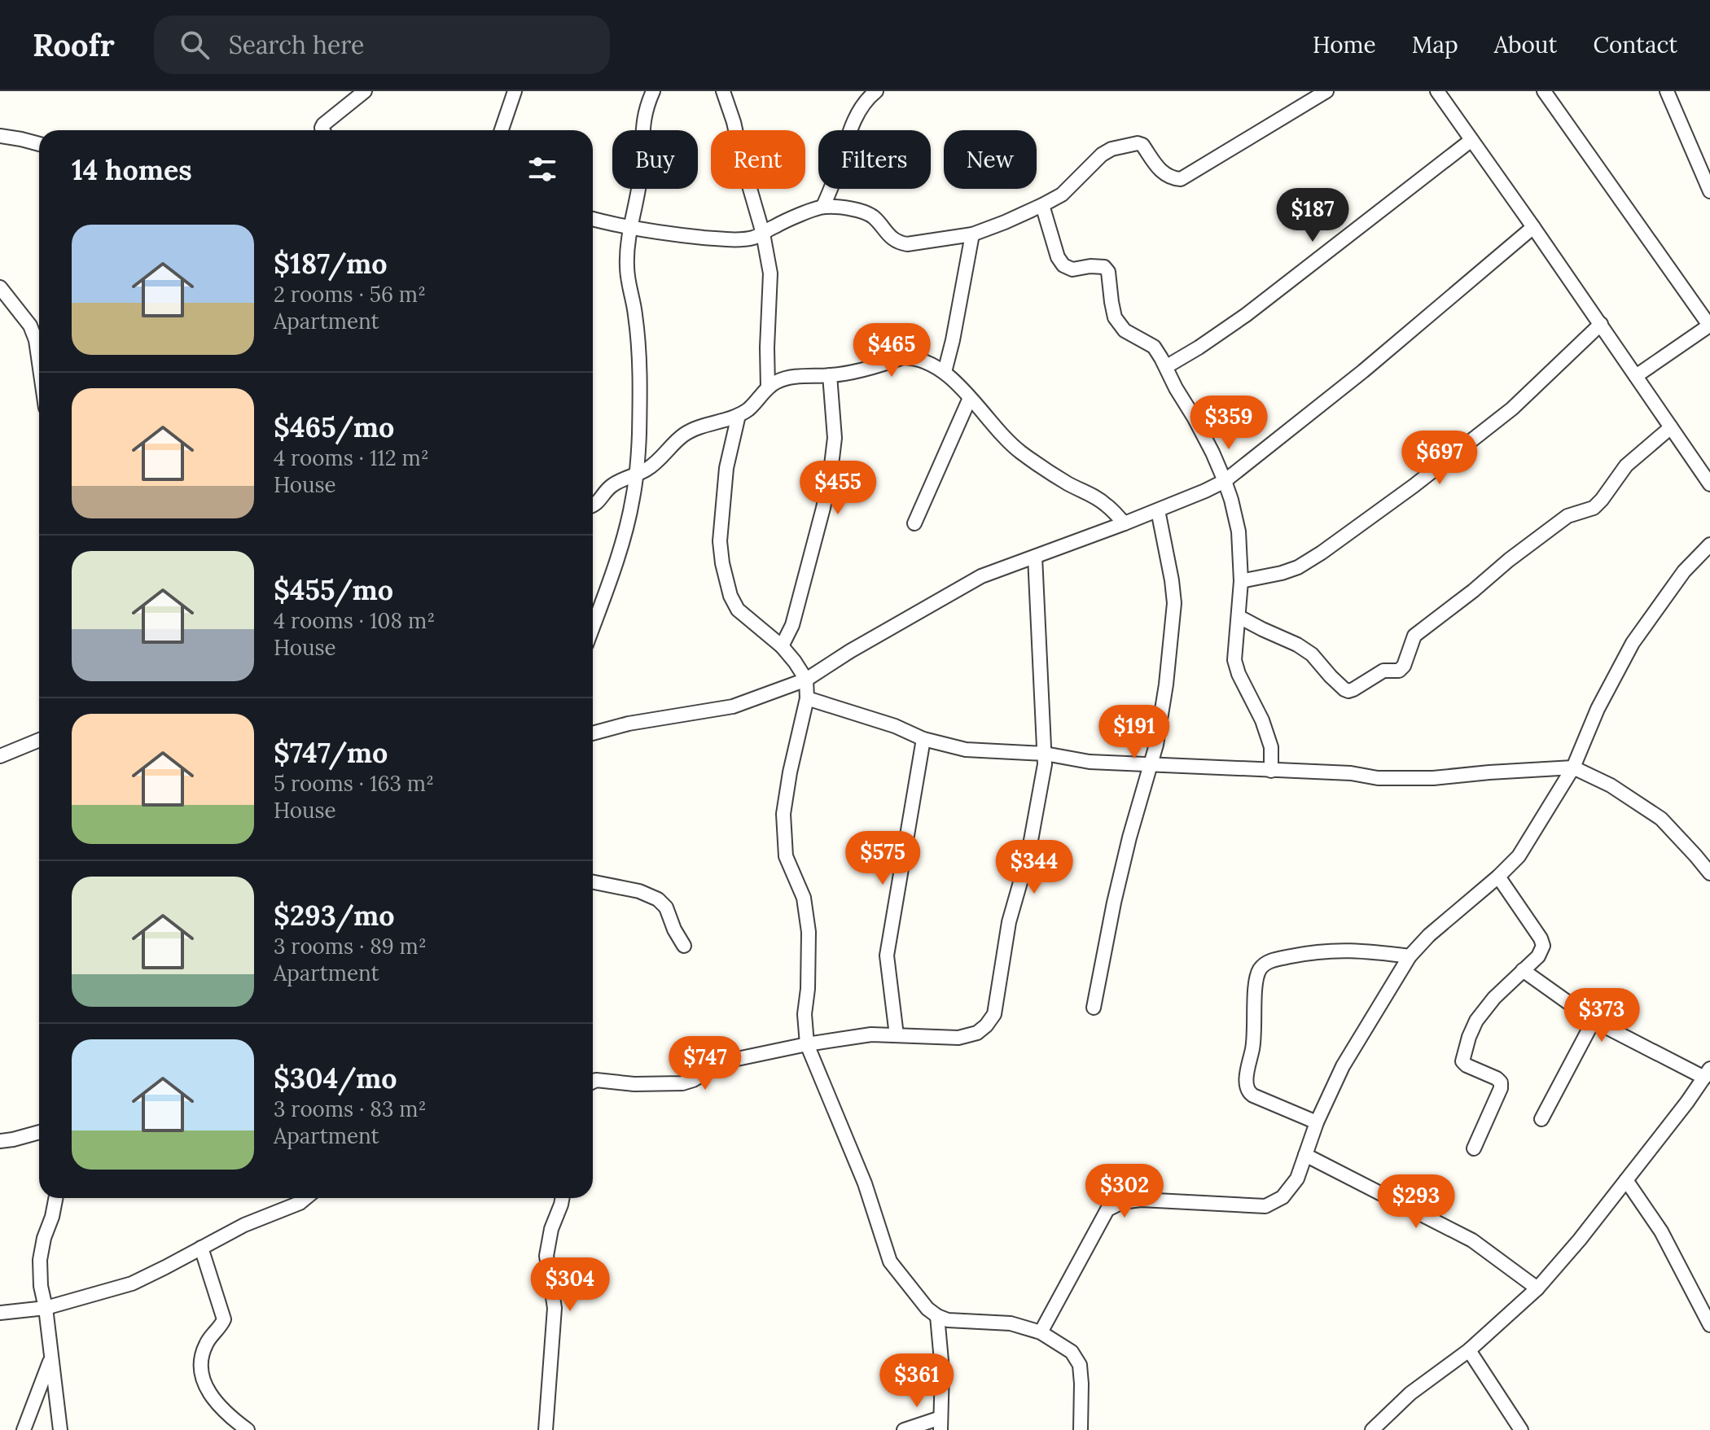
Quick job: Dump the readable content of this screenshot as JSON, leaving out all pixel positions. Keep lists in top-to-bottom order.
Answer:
{
  "page": {
    "header": "Roofr",
    "search": "Search here",
    "nav": [
      "Home",
      "Map",
      "About",
      "Contact"
    ],
    "chip": [
      "Buy",
      "Rent",
      "Filters",
      "New"
    ],
    "heading": "14 homes",
    "price": [
      "$187",
      "$465",
      "$359",
      "$697",
      "$455",
      "$191",
      "$575",
      "$344",
      "$373",
      "$747",
      "$302",
      "$293",
      "$304",
      "$361"
    ],
    "list": [
      {
        "name": "$187/mo",
        "note": "2 rooms · 56 m² · Apartment"
      },
      {
        "name": "$465/mo",
        "note": "4 rooms · 112 m² · House"
      },
      {
        "name": "$455/mo",
        "note": "4 rooms · 108 m² · House"
      },
      {
        "name": "$747/mo",
        "note": "5 rooms · 163 m² · House"
      },
      {
        "name": "$293/mo",
        "note": "3 rooms · 89 m² · Apartment"
      },
      {
        "name": "$304/mo",
        "note": "3 rooms · 83 m² · Apartment"
      }
    ]
  }
}
